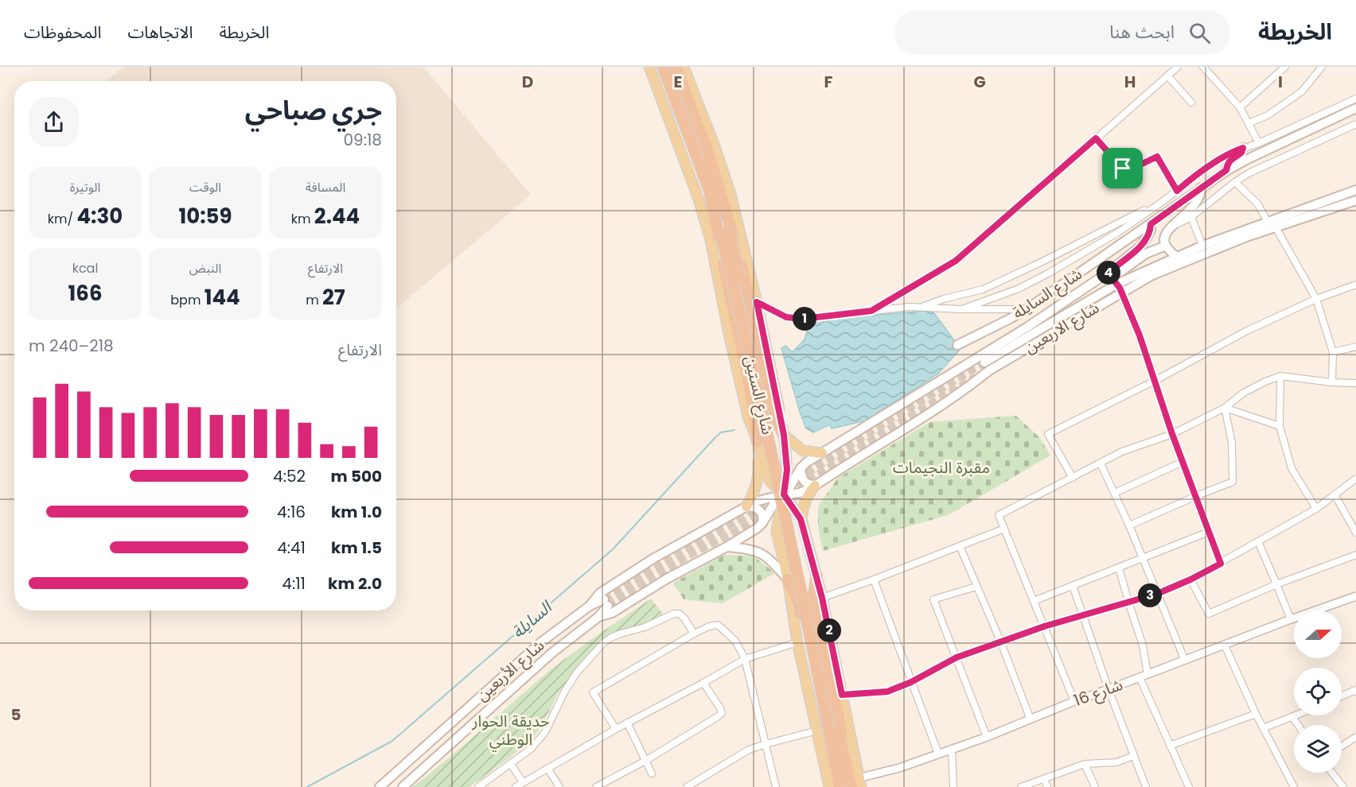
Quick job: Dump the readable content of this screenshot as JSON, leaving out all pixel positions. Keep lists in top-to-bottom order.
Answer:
{
  "streets": {
    "highway": ["شارع الستين"],
    "main road": ["شارع السايلة", "شارع الاربعين", "شارع الأربعين"],
    "street": ["شارع 16"]
  },
  "crossings": [
    ["شارع الاربعين", "شارع الستين"],
    ["شارع الاربعين", "شارع الأربعين"],
    ["شارع الستين", "شارع 16"]
  ],
  "water": ["السايلة"],
  "parks": ["مقبرة النجيمات", "حديقة الحوار الوطني"],
  "north": "right",
  "page": {
    "header": "الخريطة",
    "search": "ابحث هنا",
    "nav": ["الخريطة", "الاتجاهات", "المحفوظات"],
    "heading": ["جري صباحي", "09:18"],
    "stats": [
      ["المسافة", "2.44 km"],
      ["الوقت", "10:59"],
      ["الوتيرة", "4:30 /km"],
      ["الارتفاع", "27 m"],
      ["النبض", "144 bpm"],
      ["kcal", "166"]
    ],
    "pins": [
      "4",
      "1",
      "3",
      "2"
    ],
    "chart": ["الارتفاع", "218–240 m"],
    "list": [
      {
        "name": "500 m",
        "note": "4:52"
      },
      {
        "name": "1.0 km",
        "note": "4:16"
      },
      {
        "name": "1.5 km",
        "note": "4:41"
      },
      {
        "name": "2.0 km",
        "note": "4:11"
      }
    ]
  },
  "grid": {
    "columns": [
      "D",
      "E",
      "F",
      "G",
      "H",
      "I"
    ],
    "rows": ["5"]
  }
}
